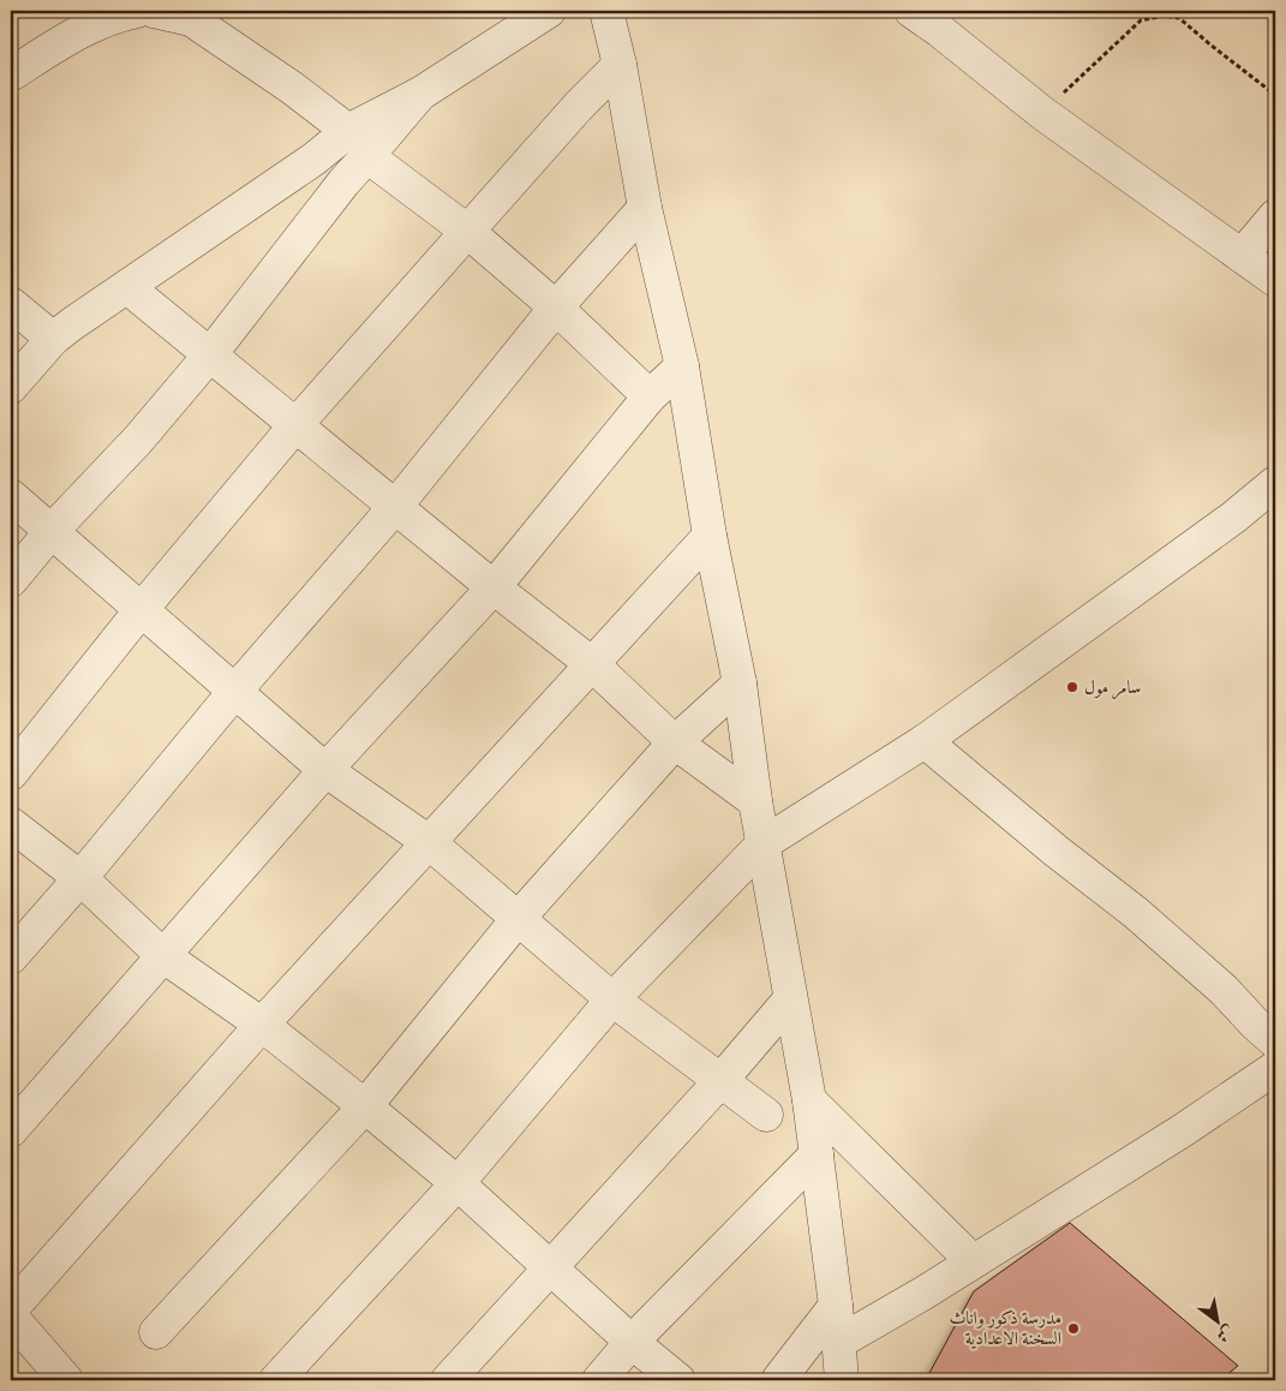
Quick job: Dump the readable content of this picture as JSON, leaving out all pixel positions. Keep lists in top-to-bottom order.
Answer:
{
  "places": ["سامر مول", "مدرسة ذكور واناث السخنة الاعدادية"],
  "north": "bottom right"
}
